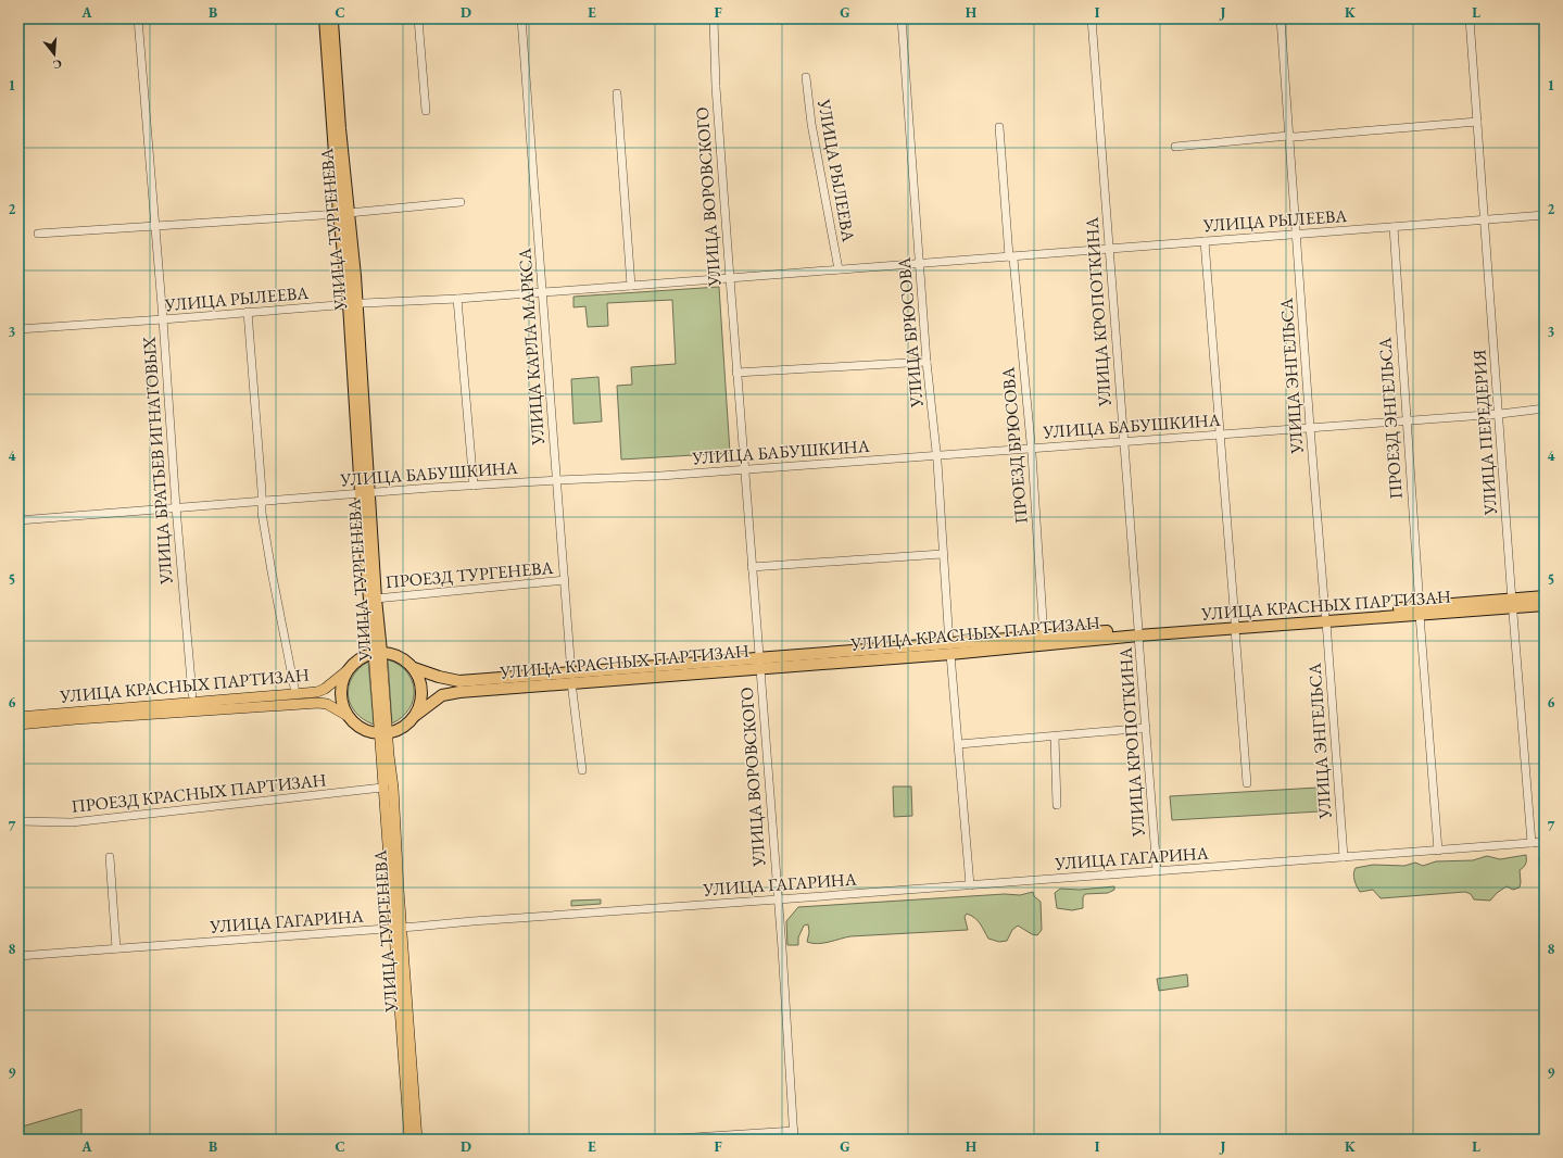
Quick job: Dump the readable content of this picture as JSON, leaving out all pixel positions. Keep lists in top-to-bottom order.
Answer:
{
  "streets": {
    "highway": ["УЛИЦА ТУРГЕНЕВА", "УЛИЦА КРАСНЫХ ПАРТИЗАН"],
    "street": [
      "УЛИЦА РЫЛЕЕВА",
      "УЛИЦА ВОРОВСКОГО",
      "УЛИЦА КРОПОТКИНА",
      "УЛИЦА БРЮСОВА",
      "УЛИЦА КАРЛА МАРКСА",
      "УЛИЦА ЭНГЕЛЬСА",
      "ПРОЕЗД ЭНГЕЛЬСА",
      "УЛИЦА БАБУШКИНА",
      "УЛИЦА ПЕРЕДЕРИЯ",
      "ПРОЕЗД БРЮСОВА",
      "УЛИЦА БРАТЬЕВ ИГНАТОВЫХ",
      "ПРОЕЗД ТУРГЕНЕВА",
      "ПРОЕЗД КРАСНЫХ ПАРТИЗАН",
      "УЛИЦА ГАГАРИНА"
    ]
  },
  "crossings": [
    ["УЛИЦА РЫЛЕЕВА", "УЛИЦА ВОРОВСКОГО"],
    ["УЛИЦА РЫЛЕЕВА", "УЛИЦА ТУРГЕНЕВА"],
    ["УЛИЦА РЫЛЕЕВА", "УЛИЦА КРОПОТКИНА"],
    ["УЛИЦА РЫЛЕЕВА", "УЛИЦА БРЮСОВА"],
    ["УЛИЦА РЫЛЕЕВА", "УЛИЦА КАРЛА МАРКСА"],
    ["УЛИЦА РЫЛЕЕВА", "УЛИЦА ЭНГЕЛЬСА"],
    ["УЛИЦА РЫЛЕЕВА", "ПРОЕЗД ЭНГЕЛЬСА"],
    ["УЛИЦА РЫЛЕЕВА", "УЛИЦА ПЕРЕДЕРИЯ"],
    ["УЛИЦА РЫЛЕЕВА", "ПРОЕЗД БРЮСОВА"],
    ["УЛИЦА РЫЛЕЕВА", "УЛИЦА БРАТЬЕВ ИГНАТОВЫХ"],
    ["УЛИЦА ВОРОВСКОГО", "УЛИЦА БАБУШКИНА"],
    ["УЛИЦА ВОРОВСКОГО", "УЛИЦА КРАСНЫХ ПАРТИЗАН"],
    ["УЛИЦА ВОРОВСКОГО", "УЛИЦА ГАГАРИНА"],
    ["УЛИЦА ТУРГЕНЕВА", "УЛИЦА БАБУШКИНА"],
    ["УЛИЦА ТУРГЕНЕВА", "ПРОЕЗД ТУРГЕНЕВА"],
    ["УЛИЦА ТУРГЕНЕВА", "УЛИЦА КРАСНЫХ ПАРТИЗАН"],
    ["УЛИЦА ТУРГЕНЕВА", "ПРОЕЗД КРАСНЫХ ПАРТИЗАН"],
    ["УЛИЦА ТУРГЕНЕВА", "УЛИЦА ГАГАРИНА"],
    ["УЛИЦА КРОПОТКИНА", "УЛИЦА БАБУШКИНА"],
    ["УЛИЦА КРОПОТКИНА", "УЛИЦА КРАСНЫХ ПАРТИЗАН"],
    ["УЛИЦА КРОПОТКИНА", "УЛИЦА ГАГАРИНА"],
    ["УЛИЦА БРЮСОВА", "УЛИЦА БАБУШКИНА"],
    ["УЛИЦА БРЮСОВА", "УЛИЦА КРАСНЫХ ПАРТИЗАН"],
    ["УЛИЦА БРЮСОВА", "УЛИЦА ГАГАРИНА"],
    ["УЛИЦА КАРЛА МАРКСА", "УЛИЦА БАБУШКИНА"],
    ["УЛИЦА КАРЛА МАРКСА", "ПРОЕЗД ТУРГЕНЕВА"],
    ["УЛИЦА КАРЛА МАРКСА", "УЛИЦА КРАСНЫХ ПАРТИЗАН"],
    ["УЛИЦА ЭНГЕЛЬСА", "УЛИЦА БАБУШКИНА"],
    ["УЛИЦА ЭНГЕЛЬСА", "УЛИЦА КРАСНЫХ ПАРТИЗАН"],
    ["УЛИЦА ЭНГЕЛЬСА", "УЛИЦА ГАГАРИНА"],
    ["ПРОЕЗД ЭНГЕЛЬСА", "УЛИЦА БАБУШКИНА"],
    ["ПРОЕЗД ЭНГЕЛЬСА", "УЛИЦА КРАСНЫХ ПАРТИЗАН"],
    ["ПРОЕЗД ЭНГЕЛЬСА", "УЛИЦА ГАГАРИНА"],
    ["УЛИЦА БАБУШКИНА", "УЛИЦА ПЕРЕДЕРИЯ"],
    ["УЛИЦА БАБУШКИНА", "ПРОЕЗД БРЮСОВА"],
    ["УЛИЦА БАБУШКИНА", "УЛИЦА БРАТЬЕВ ИГНАТОВЫХ"],
    ["УЛИЦА ПЕРЕДЕРИЯ", "УЛИЦА КРАСНЫХ ПАРТИЗАН"],
    ["УЛИЦА ПЕРЕДЕРИЯ", "УЛИЦА ГАГАРИНА"],
    ["ПРОЕЗД БРЮСОВА", "УЛИЦА КРАСНЫХ ПАРТИЗАН"]
  ],
  "north": "bottom",
  "grid": {
    "columns": [
      "A",
      "B",
      "C",
      "D",
      "E",
      "F",
      "G",
      "H",
      "I",
      "J",
      "K",
      "L"
    ],
    "rows": [
      "1",
      "2",
      "3",
      "4",
      "5",
      "6",
      "7",
      "8",
      "9"
    ]
  }
}
